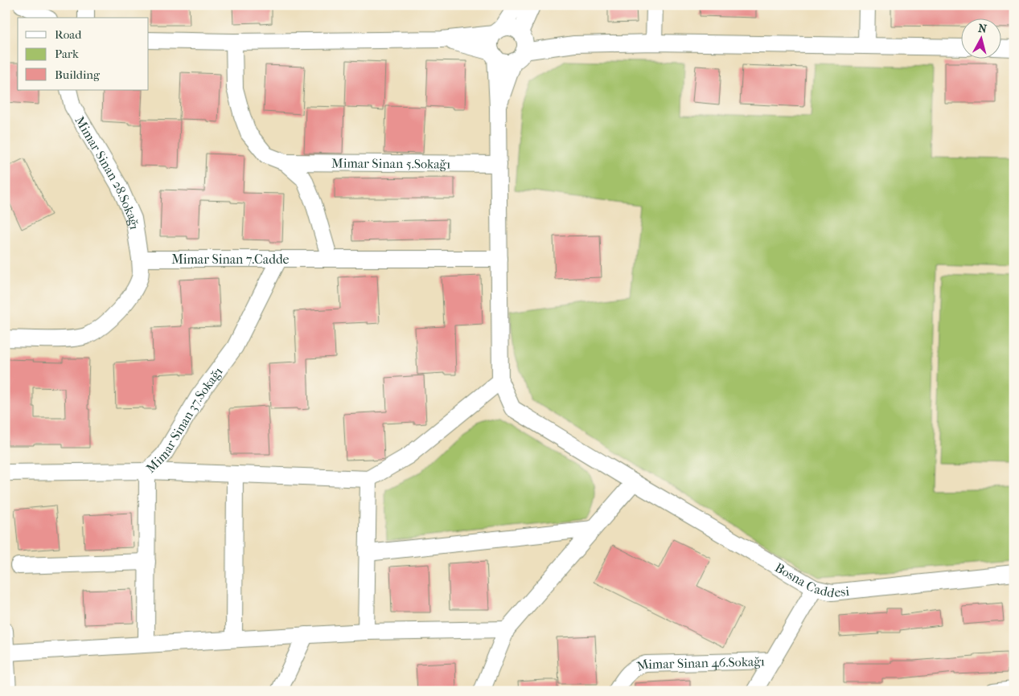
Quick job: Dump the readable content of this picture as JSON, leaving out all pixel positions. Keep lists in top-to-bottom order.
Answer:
{
  "streets": {
    "street": [
      "Mimar Sinan 5.Sokağı",
      "Mimar Sinan 28.Sokağı",
      "Mimar Sinan 7.Cadde",
      "Mimar Sinan 37.Sokağı",
      "Bosna Caddesi",
      "Mimar Sinan 46.Sokağı"
    ]
  },
  "crossings": [
    ["Mimar Sinan 28.Sokağı", "Mimar Sinan 7.Cadde"],
    ["Mimar Sinan 7.Cadde", "Mimar Sinan 37.Sokağı"]
  ],
  "legend": ["Road", "Park", "Building"],
  "north": "top"
}
